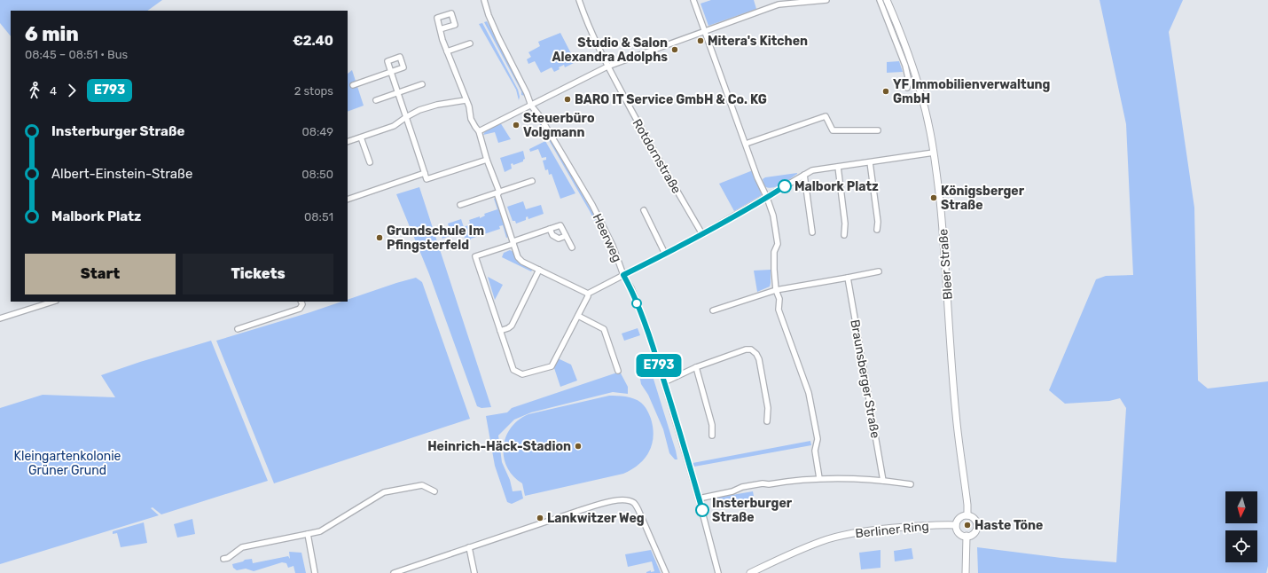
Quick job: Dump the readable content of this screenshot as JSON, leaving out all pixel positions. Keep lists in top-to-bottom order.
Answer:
{
  "streets": {
    "street": [
      "Rotdornstraße",
      "Heerweg",
      "Bleer Straße",
      "Braunsberger Straße",
      "Berliner Ring"
    ]
  },
  "crossings": [
    ["Bleer Straße", "Berliner Ring"]
  ],
  "parks": ["Kleingartenkolonie Grüner Grund"],
  "places": [
    "Mitera's Kitchen",
    "Studio & Salon Alexandra Adolphs",
    "YF Immobilienverwaltung GmbH",
    "BARO IT Service GmbH & Co. KG",
    "Steuerbüro Volgmann",
    "Malbork Platz",
    "Königsberger Straße",
    "Grundschule Im Pfingsterfeld",
    "Heinrich-Häck-Stadion",
    "Insterburger Straße",
    "Lankwitzer Weg",
    "Haste Töne"
  ],
  "lines": ["bus line E793"],
  "north": "bottom",
  "page": {
    "on_map": "E793",
    "heading": ["6 min", "08:45 – 08:51 · Bus", "€2.40"],
    "legs": ["4", "E793", "2 stops"],
    "list": [
      {
        "name": "Insterburger Straße",
        "value": "08:49"
      },
      {
        "name": "Albert-Einstein-Straße",
        "value": "08:50"
      },
      {
        "name": "Malbork Platz",
        "value": "08:51"
      }
    ],
    "buttons": ["Start", "Tickets"]
  }
}
